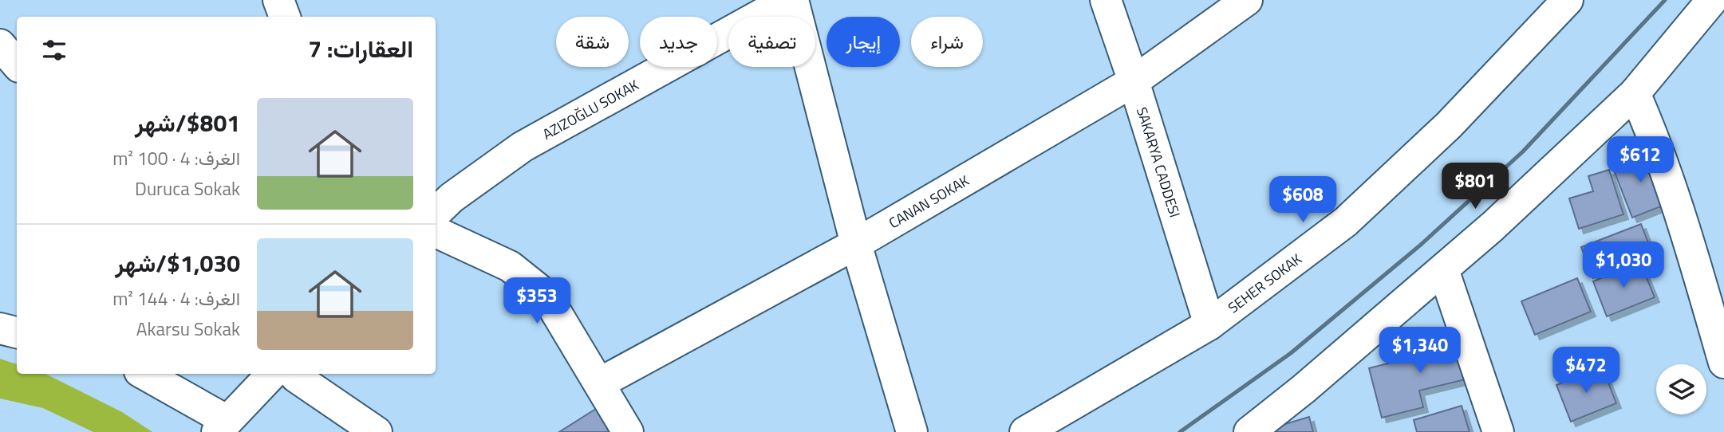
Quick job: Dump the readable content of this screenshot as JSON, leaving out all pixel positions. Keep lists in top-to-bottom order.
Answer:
{
  "streets": {
    "street": [
      "AZIZOĞLU SOKAK",
      "SAKARYA CADDESI",
      "CANAN SOKAK",
      "SEHER SOKAK"
    ]
  },
  "crossings": [
    ["SAKARYA CADDESI", "CANAN SOKAK"],
    ["SAKARYA CADDESI", "SEHER SOKAK"]
  ],
  "page": {
    "chip": [
      "شراء",
      "إيجار",
      "تصفية",
      "جديد",
      "شقة"
    ],
    "heading": "العقارات: 7",
    "list": [
      {
        "name": "$801/شهر",
        "note": "الغرف: 4 · 100 m² · Duruca Sokak"
      },
      {
        "name": "$1,030/شهر",
        "note": "الغرف: 4 · 144 m² · Akarsu Sokak"
      }
    ],
    "price": [
      "$612",
      "$801",
      "$608",
      "$1,030",
      "$353",
      "$1,340",
      "$472"
    ]
  }
}
